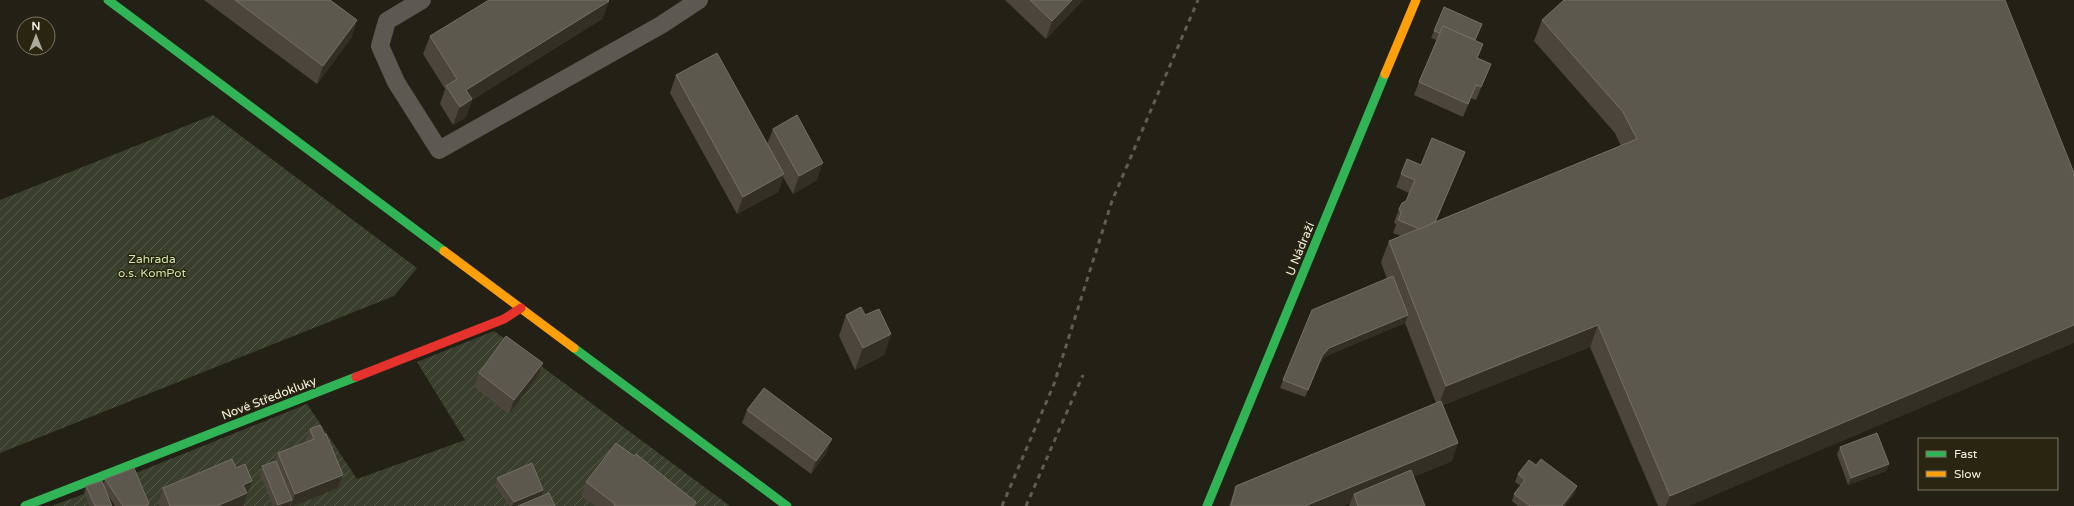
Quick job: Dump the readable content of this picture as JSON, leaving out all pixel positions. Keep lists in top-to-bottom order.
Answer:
{
  "streets": {
    "street": ["U Nádraží", "Nové Středokluky"]
  },
  "parks": ["Zahrada o.s. KomPot"],
  "legend": ["Fast", "Slow"],
  "north": "top"
}
